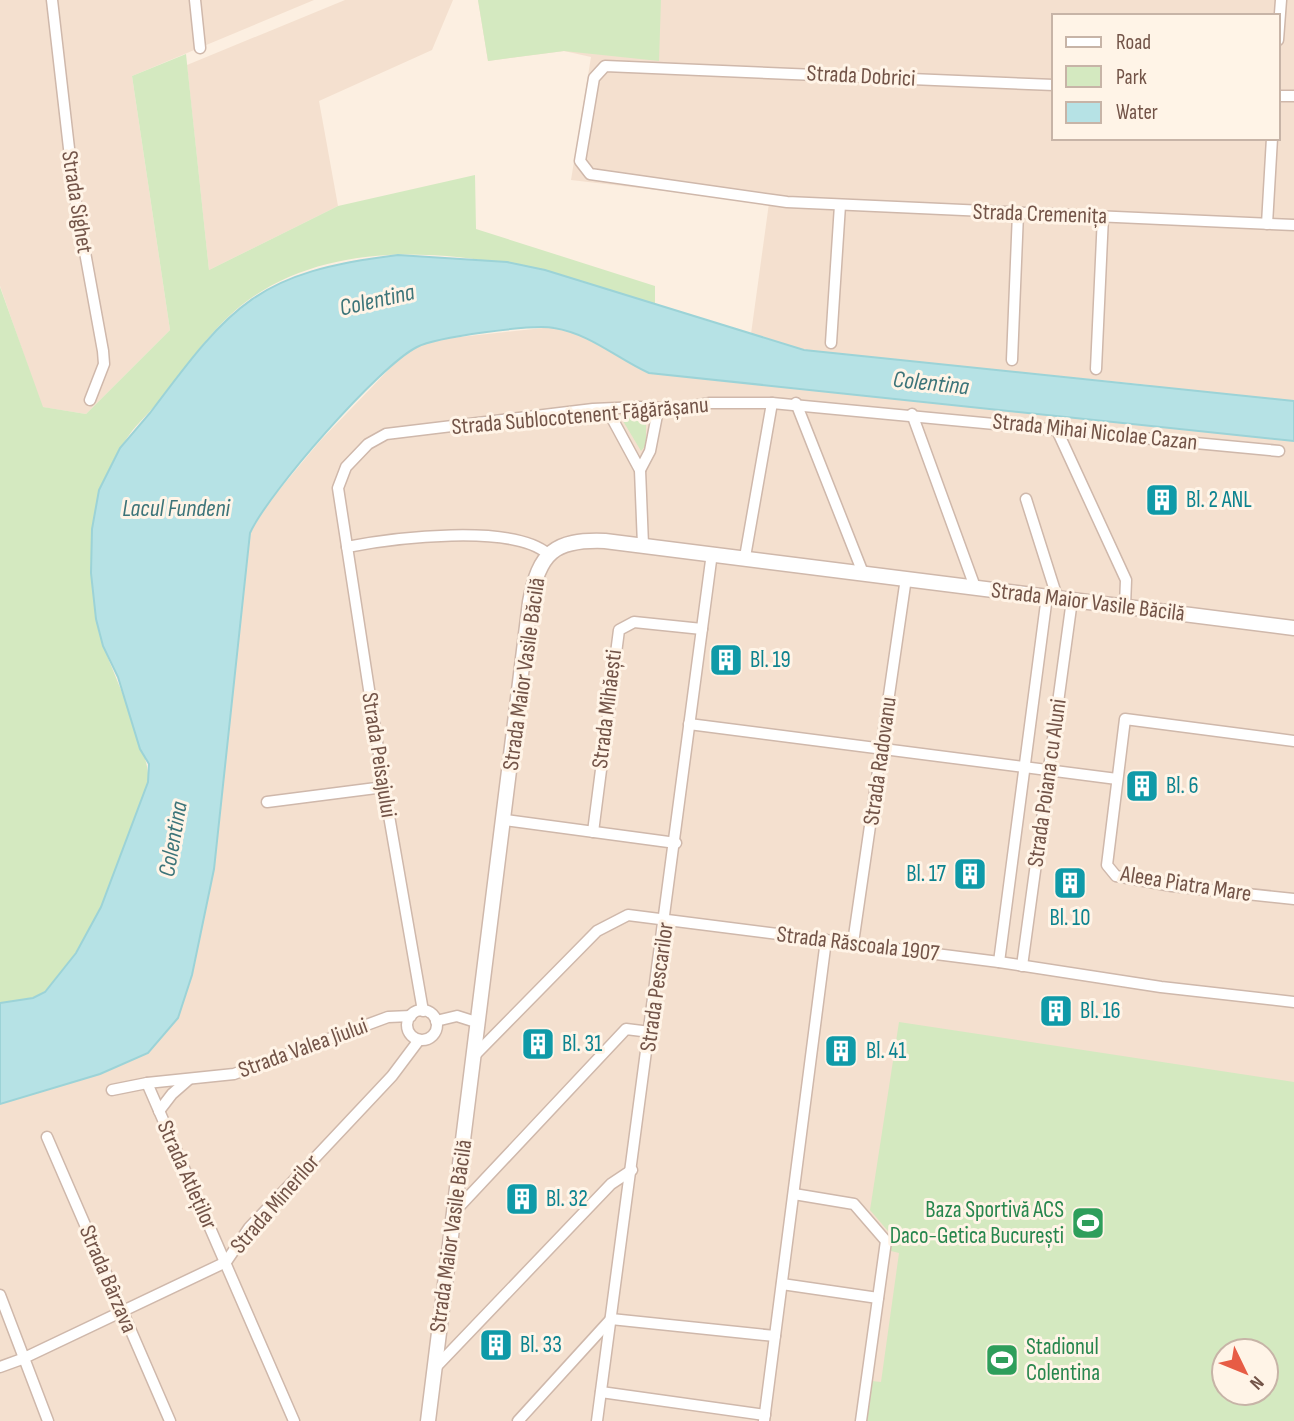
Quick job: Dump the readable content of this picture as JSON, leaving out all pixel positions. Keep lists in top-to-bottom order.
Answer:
{
  "streets": {
    "street": [
      "Strada Dobrici",
      "Strada Sighet",
      "Strada Cremenița",
      "Strada Sublocotenent Făgărășanu",
      "Strada Mihai Nicolae Cazan",
      "Strada Maior Vasile Băcilă",
      "Strada Mihăești",
      "Strada Peisajului",
      "Strada Radovanu",
      "Strada Poiana cu Aluni",
      "Aleea Piatra Mare",
      "Strada Răscoala 1907",
      "Strada Pescarilor",
      "Strada Valea Jiului",
      "Strada Atleților",
      "Strada Minerilor",
      "Strada Bârzava"
    ]
  },
  "crossings": [
    ["Strada Dobrici", "Strada Cremenița"],
    ["Strada Sublocotenent Făgărășanu", "Strada Mihai Nicolae Cazan"],
    ["Strada Sublocotenent Făgărășanu", "Strada Peisajului"],
    ["Strada Maior Vasile Băcilă", "Strada Radovanu"],
    ["Strada Maior Vasile Băcilă", "Strada Poiana cu Aluni"],
    ["Strada Maior Vasile Băcilă", "Strada Răscoala 1907"],
    ["Strada Maior Vasile Băcilă", "Strada Pescarilor"],
    ["Strada Mihăești", "Strada Pescarilor"],
    ["Strada Peisajului", "Strada Valea Jiului"],
    ["Strada Peisajului", "Strada Minerilor"],
    ["Strada Radovanu", "Strada Răscoala 1907"],
    ["Strada Poiana cu Aluni", "Strada Răscoala 1907"],
    ["Strada Răscoala 1907", "Strada Pescarilor"],
    ["Strada Valea Jiului", "Strada Atleților"],
    ["Strada Valea Jiului", "Strada Minerilor"],
    ["Strada Atleților", "Strada Minerilor"],
    ["Strada Minerilor", "Strada Bârzava"]
  ],
  "water": ["Colentina", "Lacul Fundeni"],
  "places": {
    "building": [
      "Bl. 2 ANL",
      "Bl. 19",
      "Bl. 6",
      "Bl. 17",
      "Bl. 10",
      "Bl. 16",
      "Bl. 31",
      "Bl. 41",
      "Bl. 32",
      "Bl. 33"
    ],
    "sports": ["Baza Sportivă ACS Daco-Getica București", "Stadionul Colentina"]
  },
  "legend": ["Road", "Park", "Water"],
  "north": "bottom right"
}
